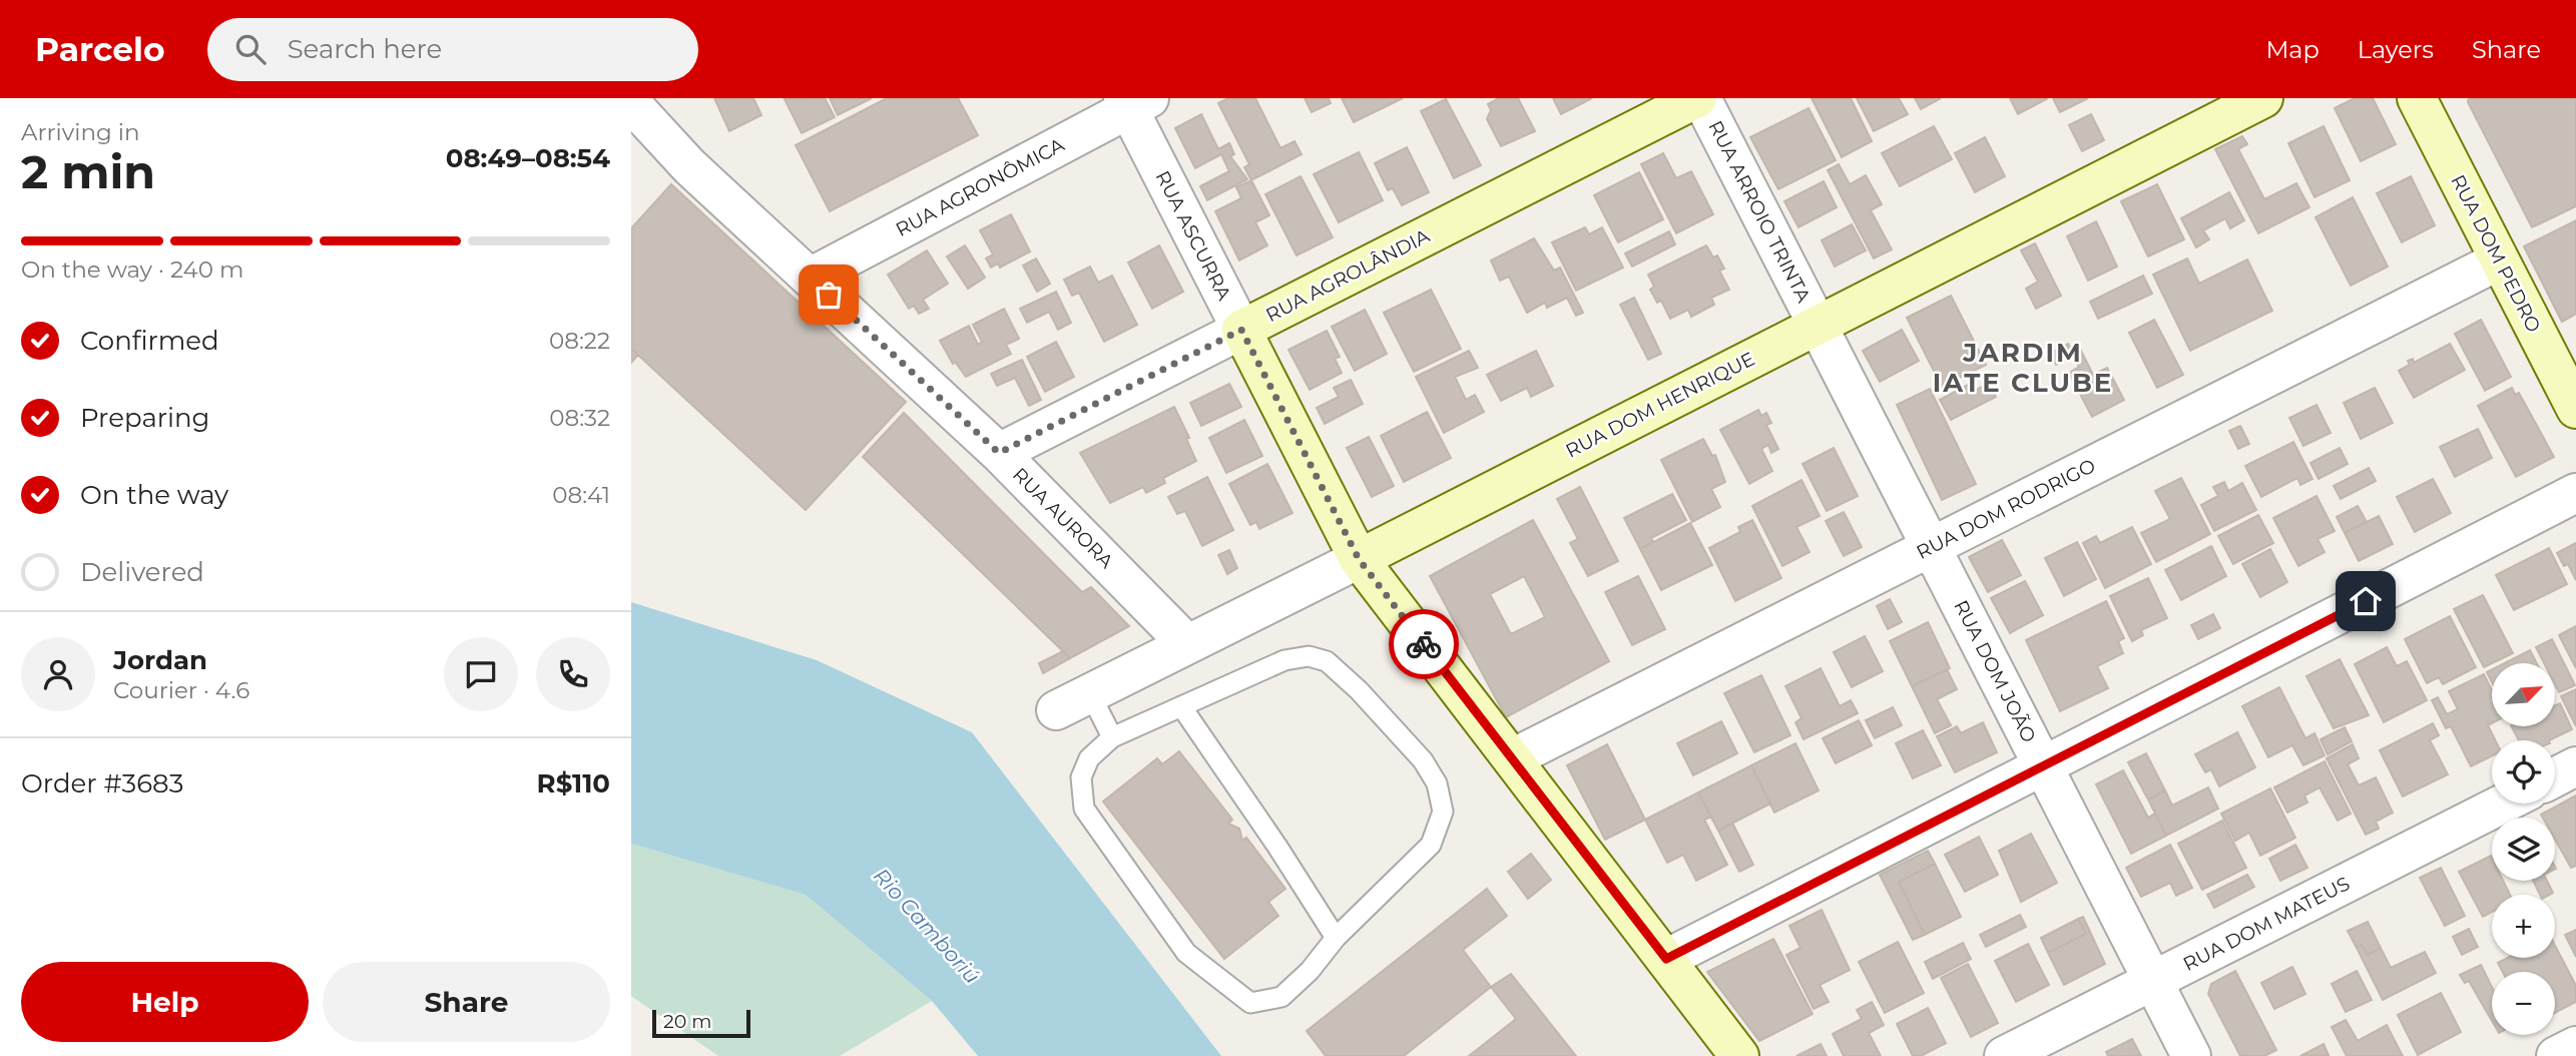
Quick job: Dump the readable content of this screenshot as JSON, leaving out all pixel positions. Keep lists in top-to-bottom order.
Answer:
{
  "streets": {
    "street": [
      "RUA AGRONÔMICA",
      "RUA ARROIO TRINTA",
      "RUA ASCURRA",
      "RUA DOM PEDRO",
      "RUA AGROLÂNDIA",
      "RUA DOM HENRIQUE",
      "RUA DOM RODRIGO",
      "RUA AURORA",
      "RUA DOM JOÃO",
      "RUA DOM MATEUS"
    ]
  },
  "crossings": [
    ["RUA AGRONÔMICA", "RUA ASCURRA"],
    ["RUA AGRONÔMICA", "RUA AURORA"],
    ["RUA ARROIO TRINTA", "RUA AGROLÂNDIA"],
    ["RUA ARROIO TRINTA", "RUA DOM HENRIQUE"],
    ["RUA ARROIO TRINTA", "RUA DOM JOÃO"],
    ["RUA ASCURRA", "RUA AGROLÂNDIA"],
    ["RUA ASCURRA", "RUA DOM HENRIQUE"],
    ["RUA DOM PEDRO", "RUA DOM RODRIGO"],
    ["RUA AGROLÂNDIA", "RUA AURORA"],
    ["RUA DOM HENRIQUE", "RUA AURORA"],
    ["RUA DOM HENRIQUE", "RUA DOM JOÃO"],
    ["RUA DOM RODRIGO", "RUA DOM JOÃO"],
    ["RUA DOM JOÃO", "RUA DOM MATEUS"]
  ],
  "districts": ["JARDIM IATE CLUBE"],
  "water": ["Rio Camboriú"],
  "scale_bar": "20 m",
  "north": "top right",
  "page": {
    "header": "Parcelo",
    "search": "Search here",
    "nav": ["Map", "Layers", "Share"],
    "heading": ["2 min", "Arriving in", "08:49–08:54"],
    "panel": [
      "Jordan",
      "Courier · 4.6",
      "Order #3683",
      "R$110"
    ],
    "bar": "On the way · 240 m",
    "list": [
      ["Confirmed", "08:22"],
      ["Preparing", "08:32"],
      ["On the way", "08:41"],
      "Delivered"
    ],
    "map_buttons": ["+", "−"],
    "buttons": ["Help", "Share"],
    "scale": "20 m"
  }
}
